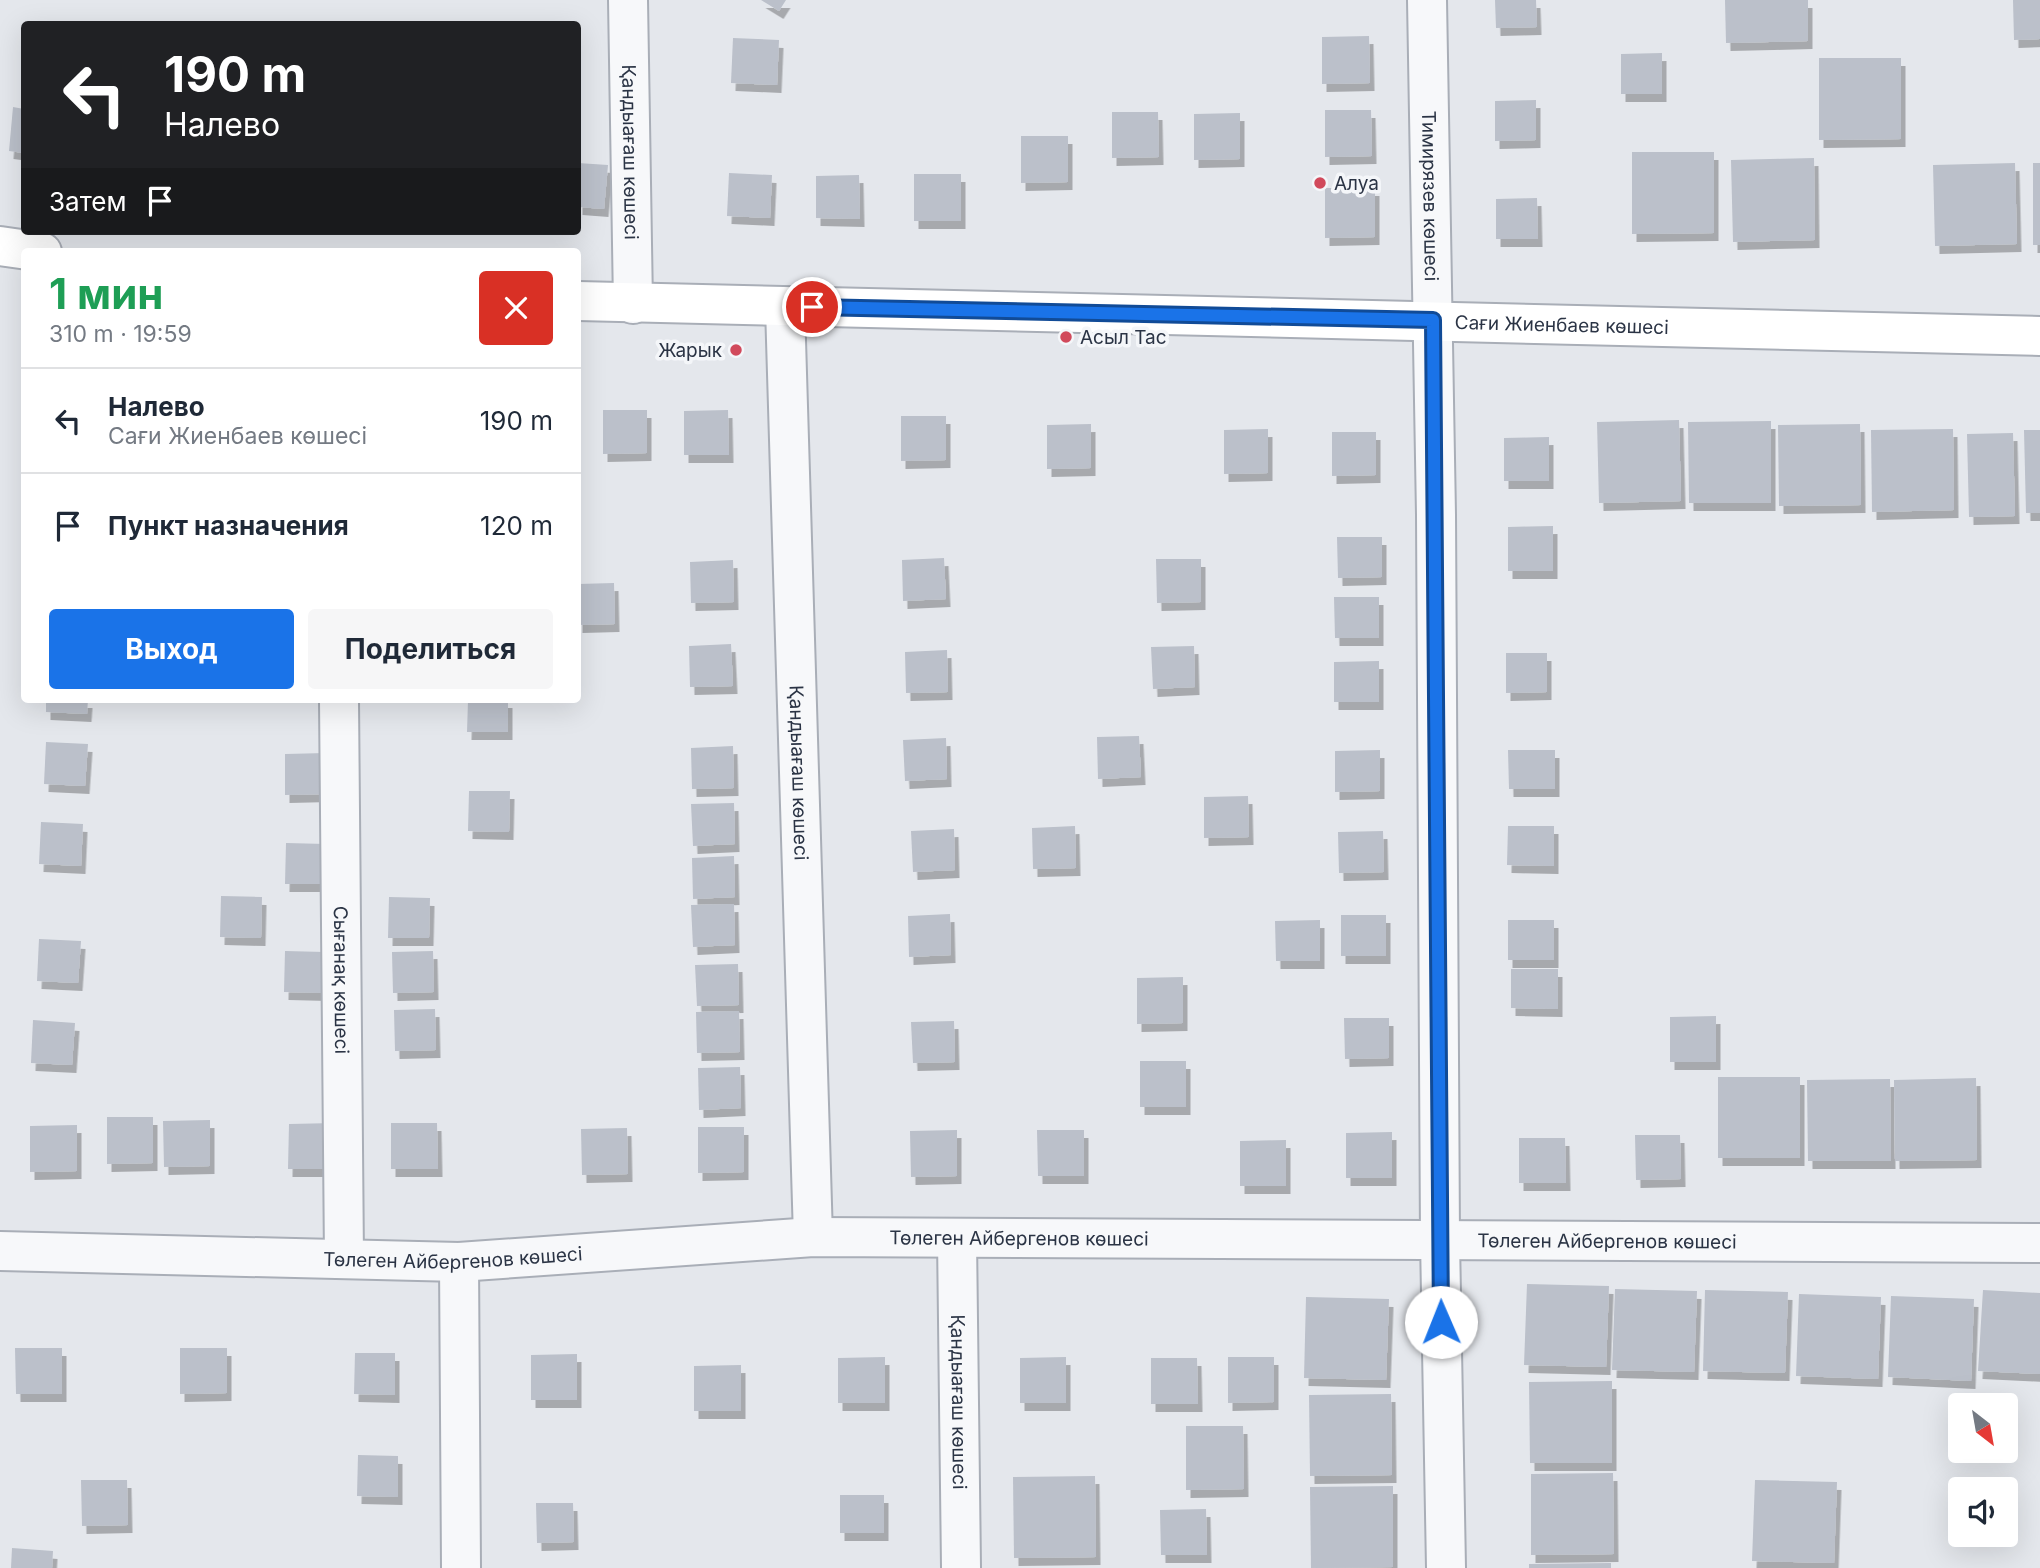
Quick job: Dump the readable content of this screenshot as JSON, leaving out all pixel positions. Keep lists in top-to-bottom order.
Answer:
{
  "streets": {
    "main road": ["Сағи Жиенбаев көшесі"],
    "street": [
      "Қандыағаш көшесі",
      "Тимирязев көшесі",
      "Сығанақ көшесі",
      "Төлеген Айбергенов көшесі"
    ]
  },
  "crossings": [
    ["Қандыағаш көшесі", "Сағи Жиенбаев көшесі"],
    ["Қандыағаш көшесі", "Төлеген Айбергенов көшесі"],
    ["Тимирязев көшесі", "Сағи Жиенбаев көшесі"],
    ["Тимирязев көшесі", "Төлеген Айбергенов көшесі"],
    ["Сығанақ көшесі", "Төлеген Айбергенов көшесі"]
  ],
  "places": ["Алуа", "Асыл Тас", "Жарык"],
  "north": "bottom right",
  "page": {
    "turn": ["190 m", "Налево"],
    "then": "Затем",
    "heading": ["1 мин", "310 m · 19:59"],
    "list": [
      {
        "name": "Налево",
        "note": "Сағи Жиенбаев көшесі",
        "value": "190 m"
      },
      {
        "name": "Пункт назначения",
        "value": "120 m"
      }
    ],
    "buttons": ["Выход", "Поделиться"]
  }
}
